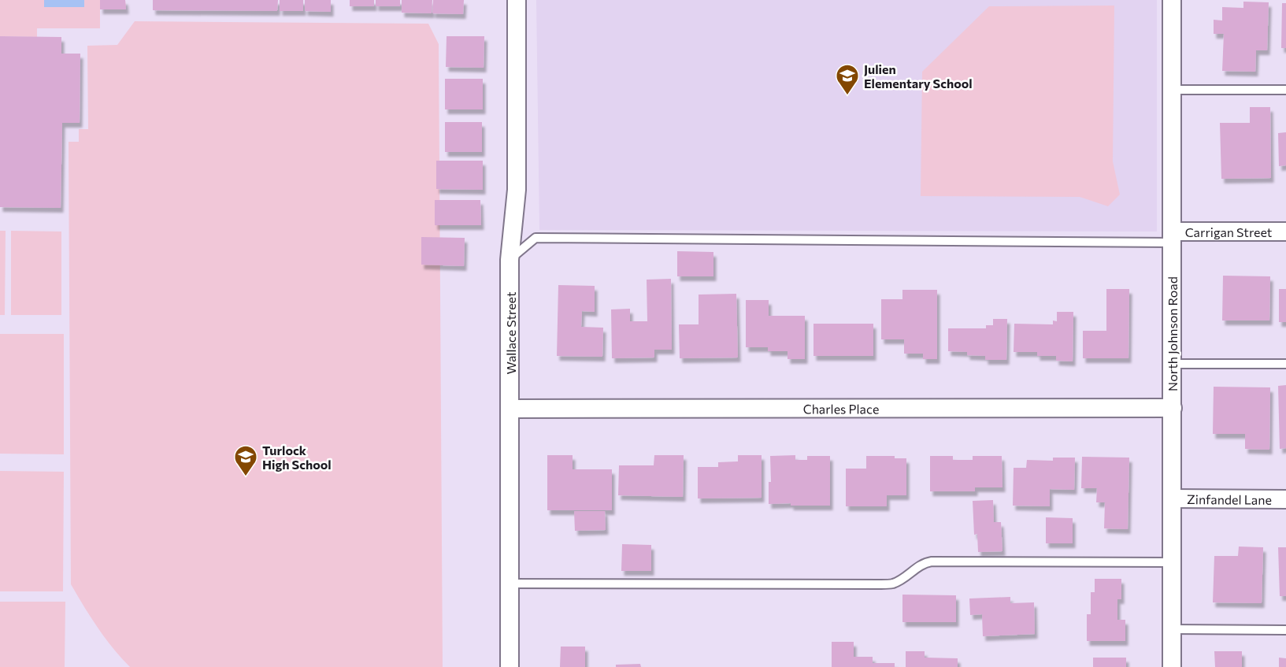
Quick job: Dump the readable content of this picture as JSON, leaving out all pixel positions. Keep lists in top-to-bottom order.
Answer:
{
  "streets": {
    "street": [
      "Carrigan Street",
      "Wallace Street",
      "North Johnson Road",
      "Charles Place",
      "Zinfandel Lane"
    ]
  },
  "crossings": [
    ["Carrigan Street", "North Johnson Road"],
    ["Wallace Street", "Charles Place"],
    ["North Johnson Road", "Charles Place"],
    ["North Johnson Road", "Zinfandel Lane"]
  ],
  "places": {
    "school or university": ["Julien Elementary School", "Turlock High School"]
  }
}
